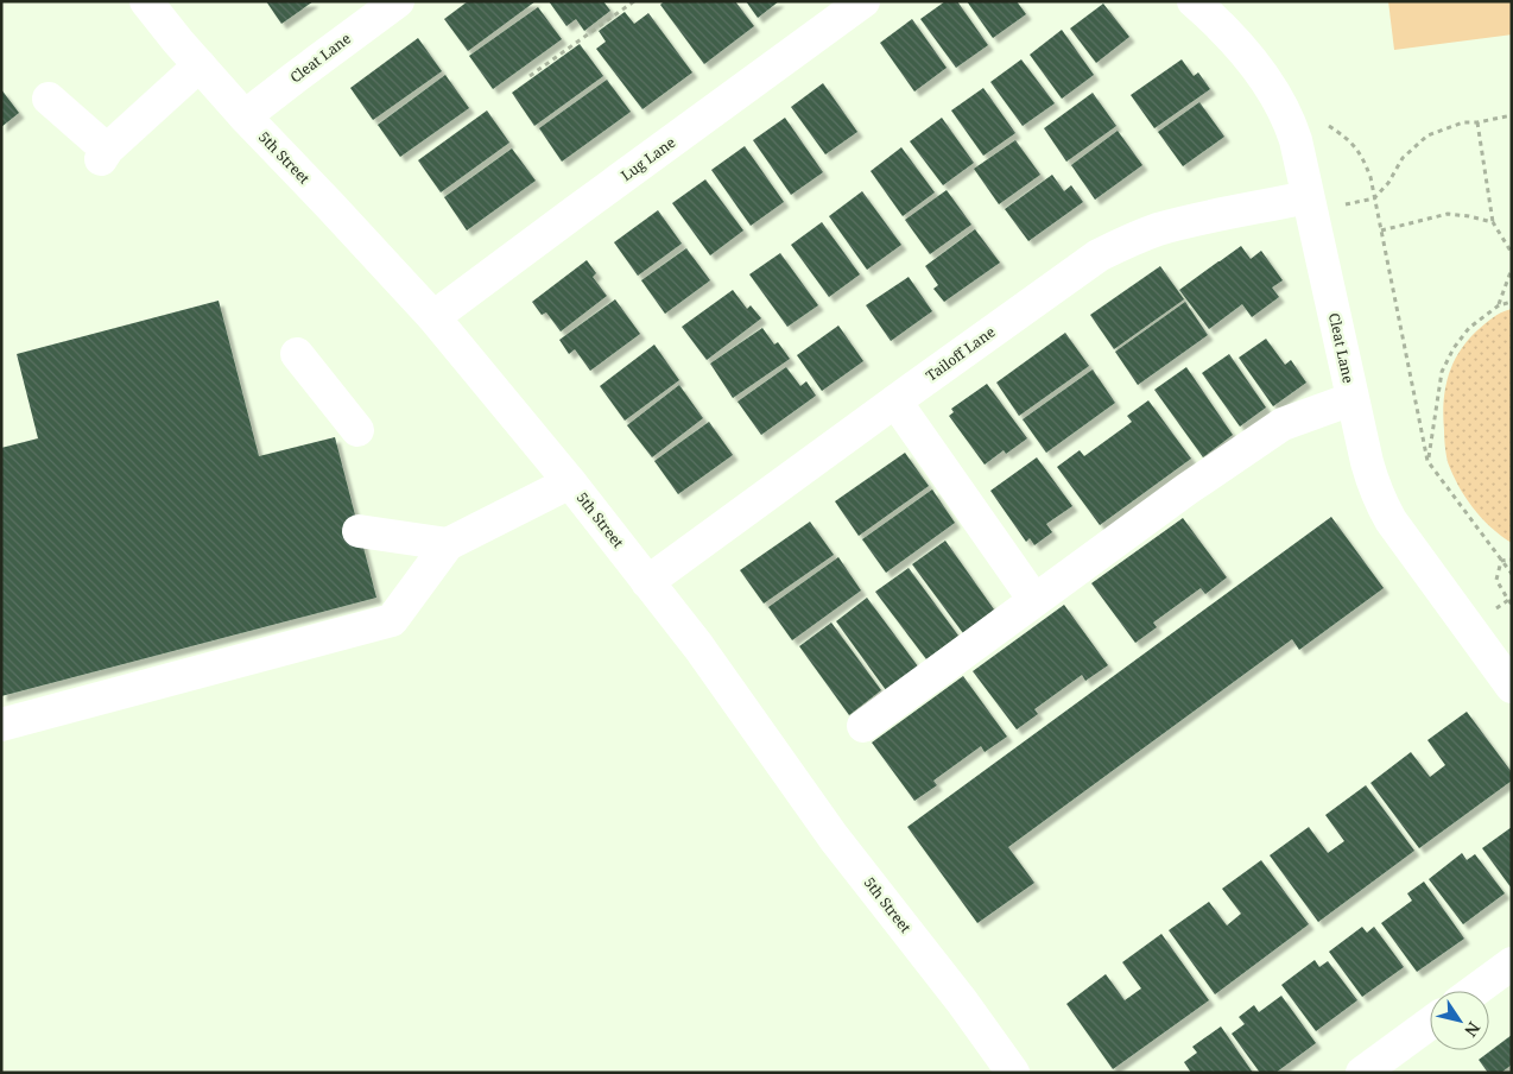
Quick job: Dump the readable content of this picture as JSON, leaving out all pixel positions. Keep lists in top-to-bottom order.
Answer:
{
  "streets": {
    "street": [
      "Cleat Lane",
      "5th Street",
      "Lug Lane",
      "Tailoff Lane"
    ]
  },
  "crossings": [
    ["Cleat Lane", "5th Street"],
    ["Cleat Lane", "Tailoff Lane"],
    ["5th Street", "Lug Lane"],
    ["5th Street", "Tailoff Lane"]
  ],
  "north": "bottom right"
}
